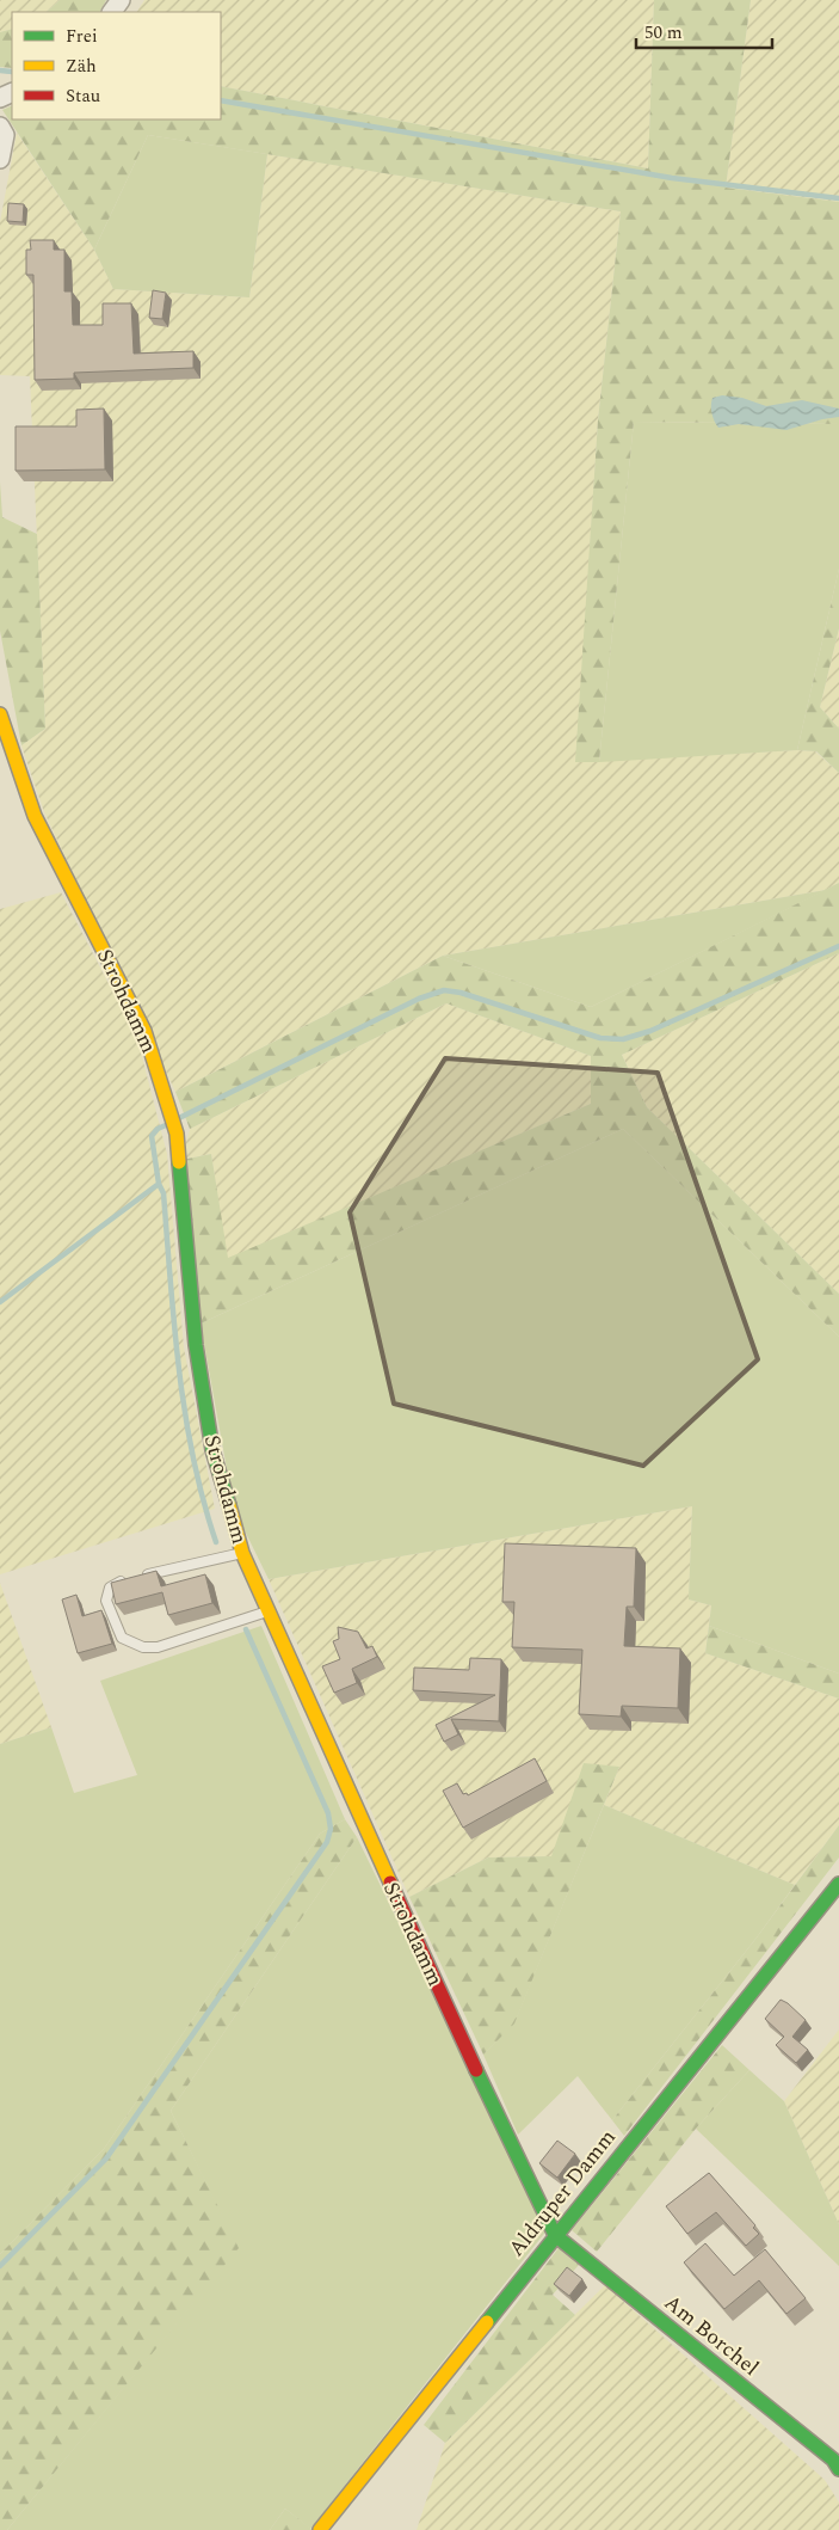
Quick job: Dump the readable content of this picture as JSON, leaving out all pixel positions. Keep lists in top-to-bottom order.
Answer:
{
  "streets": {
    "street": ["Strohdamm", "Aldruper Damm", "Am Borchel"]
  },
  "crossings": [
    ["Strohdamm", "Aldruper Damm"],
    ["Strohdamm", "Am Borchel"],
    ["Aldruper Damm", "Am Borchel"]
  ],
  "legend": ["Frei", "Zäh", "Stau"],
  "scale_bar": "50 m"
}
